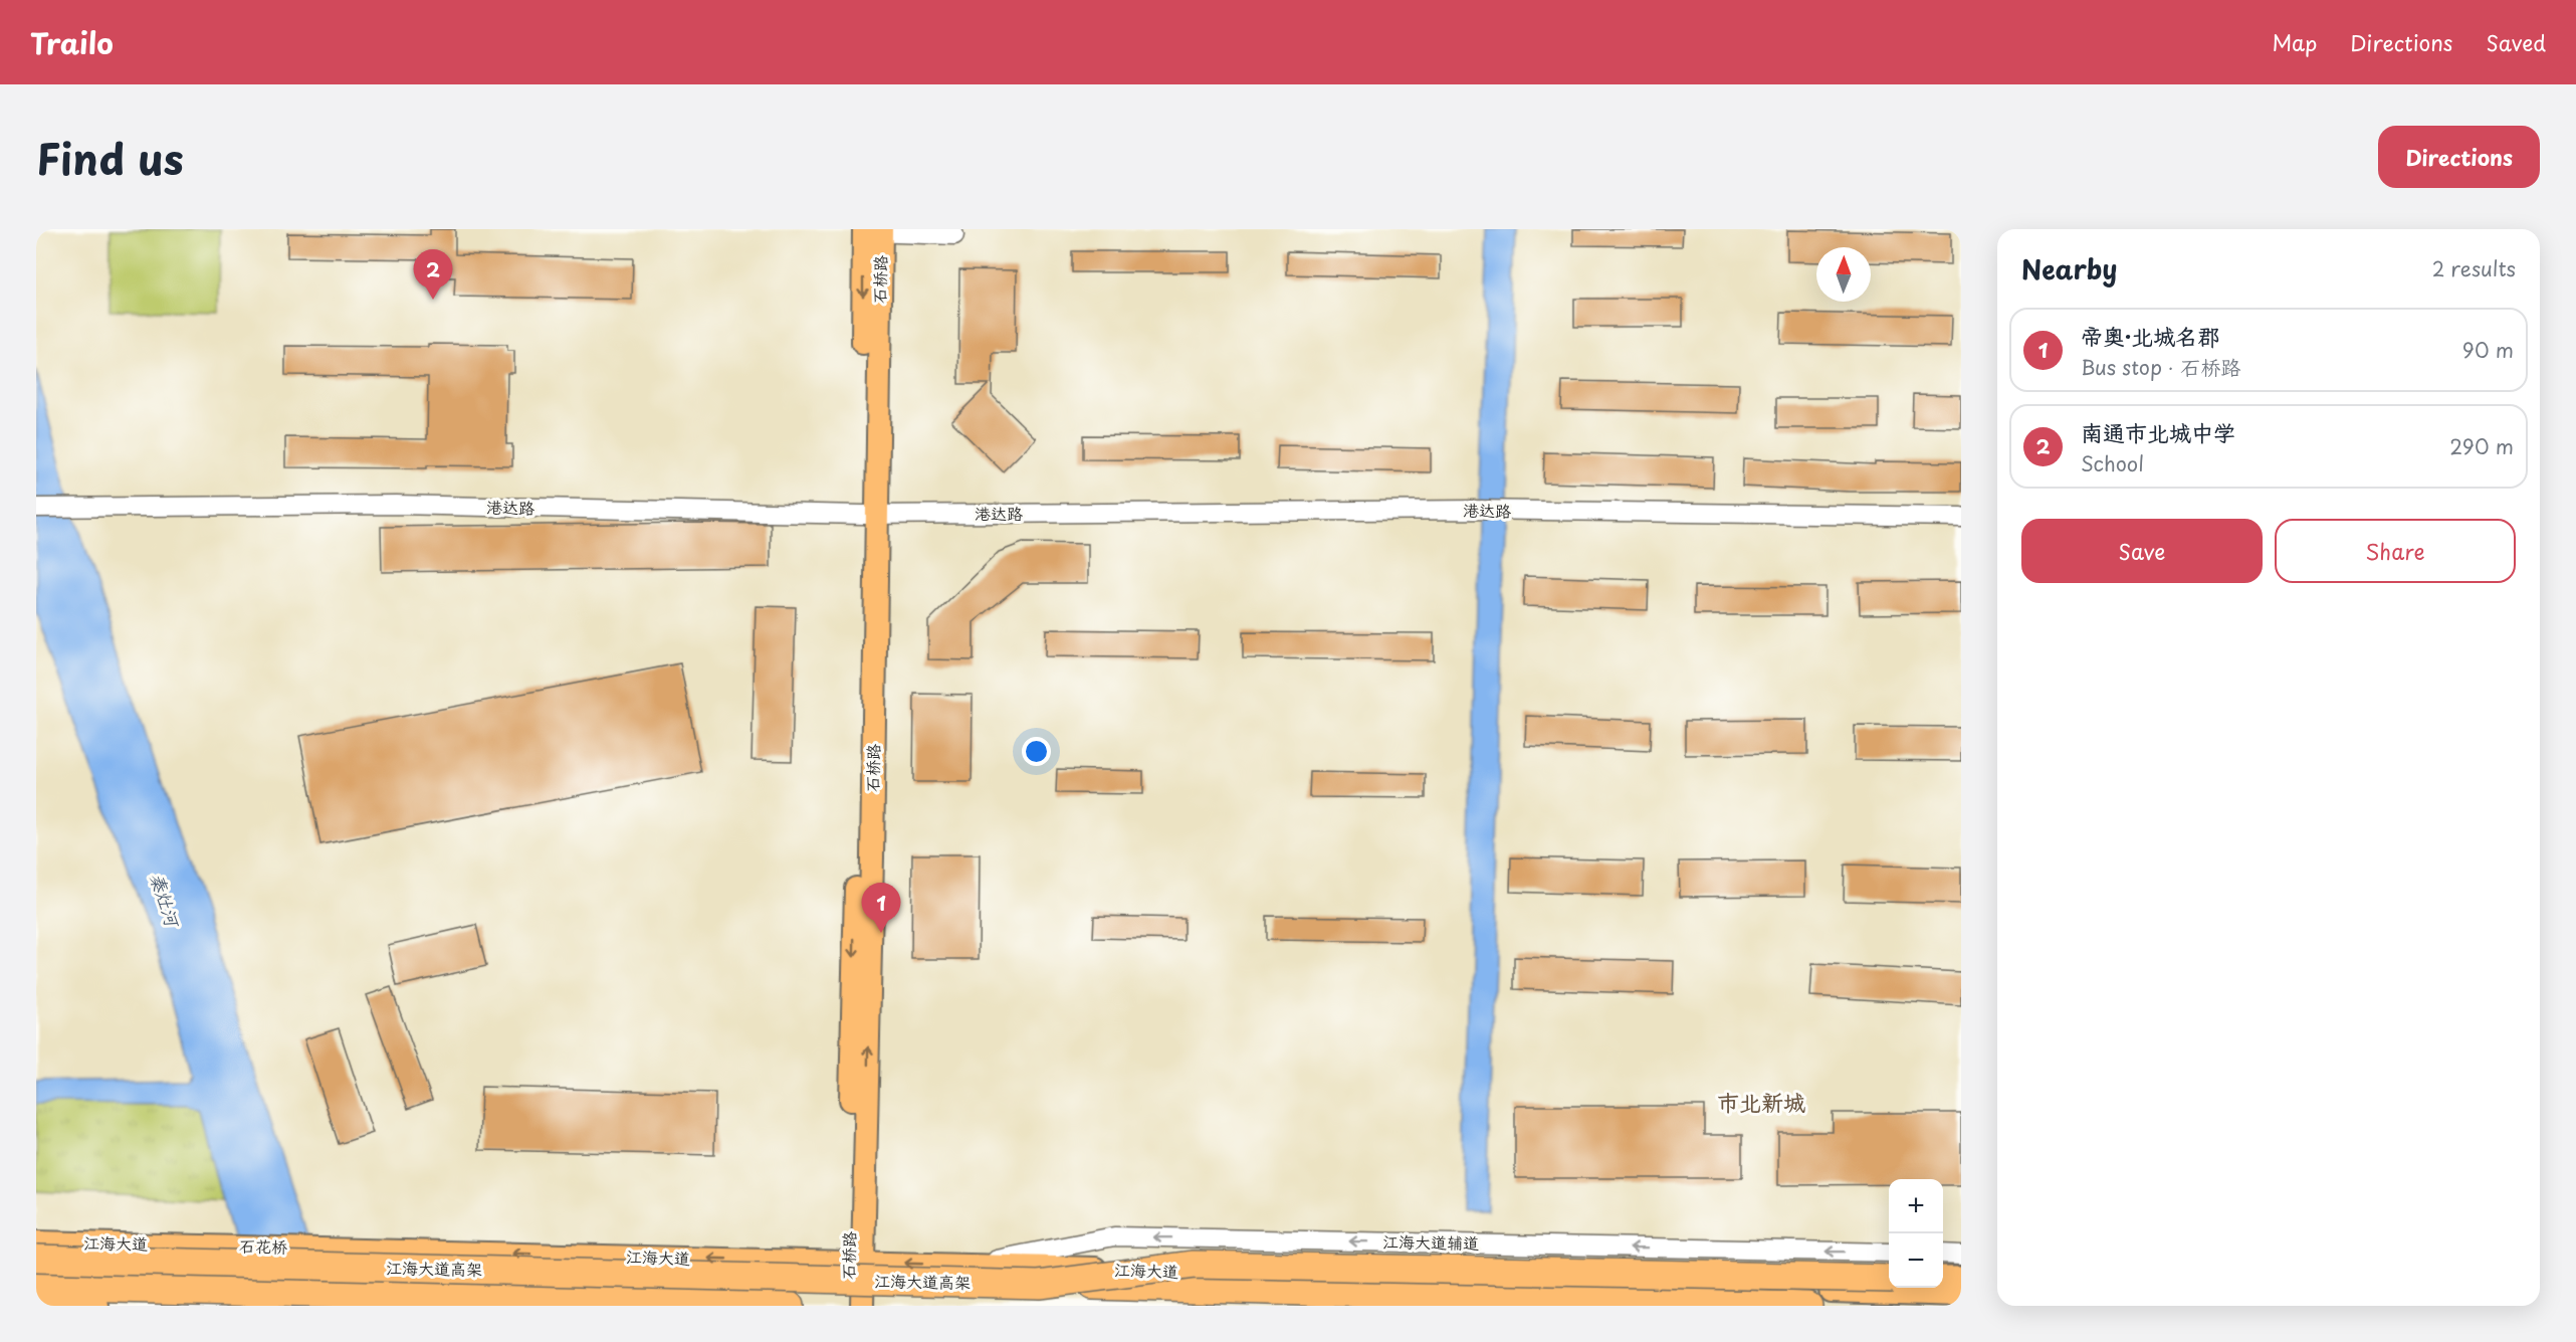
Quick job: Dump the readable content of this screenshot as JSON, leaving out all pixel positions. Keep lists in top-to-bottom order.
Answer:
{
  "streets": {
    "highway": ["江海大道高架"],
    "main road": ["石桥路", "江海大道", "石花桥"],
    "street": ["港达路", "江海大道辅道"]
  },
  "crossings": [
    ["石桥路", "港达路"],
    ["石桥路", "江海大道"],
    ["江海大道辅道", "江海大道"],
    ["江海大道", "石花桥"]
  ],
  "one_way": ["江海大道辅道", "江海大道"],
  "districts": ["市北新城"],
  "water": ["秦灶河"],
  "north": "top",
  "page": {
    "header": "Trailo",
    "nav": ["Map", "Directions", "Saved"],
    "title": "Find us",
    "buttons": [
      "Directions",
      ["Save", "Share"]
    ],
    "heading": ["Nearby", "2 results"],
    "pins": ["2", "1"],
    "list": [
      {
        "mark": "1",
        "name": "帝奥·北城名郡",
        "note": "Bus stop · 石桥路",
        "value": "90 m"
      },
      {
        "mark": "2",
        "name": "南通市北城中学",
        "note": "School",
        "value": "290 m"
      }
    ],
    "map_buttons": ["+", "−"]
  }
}
